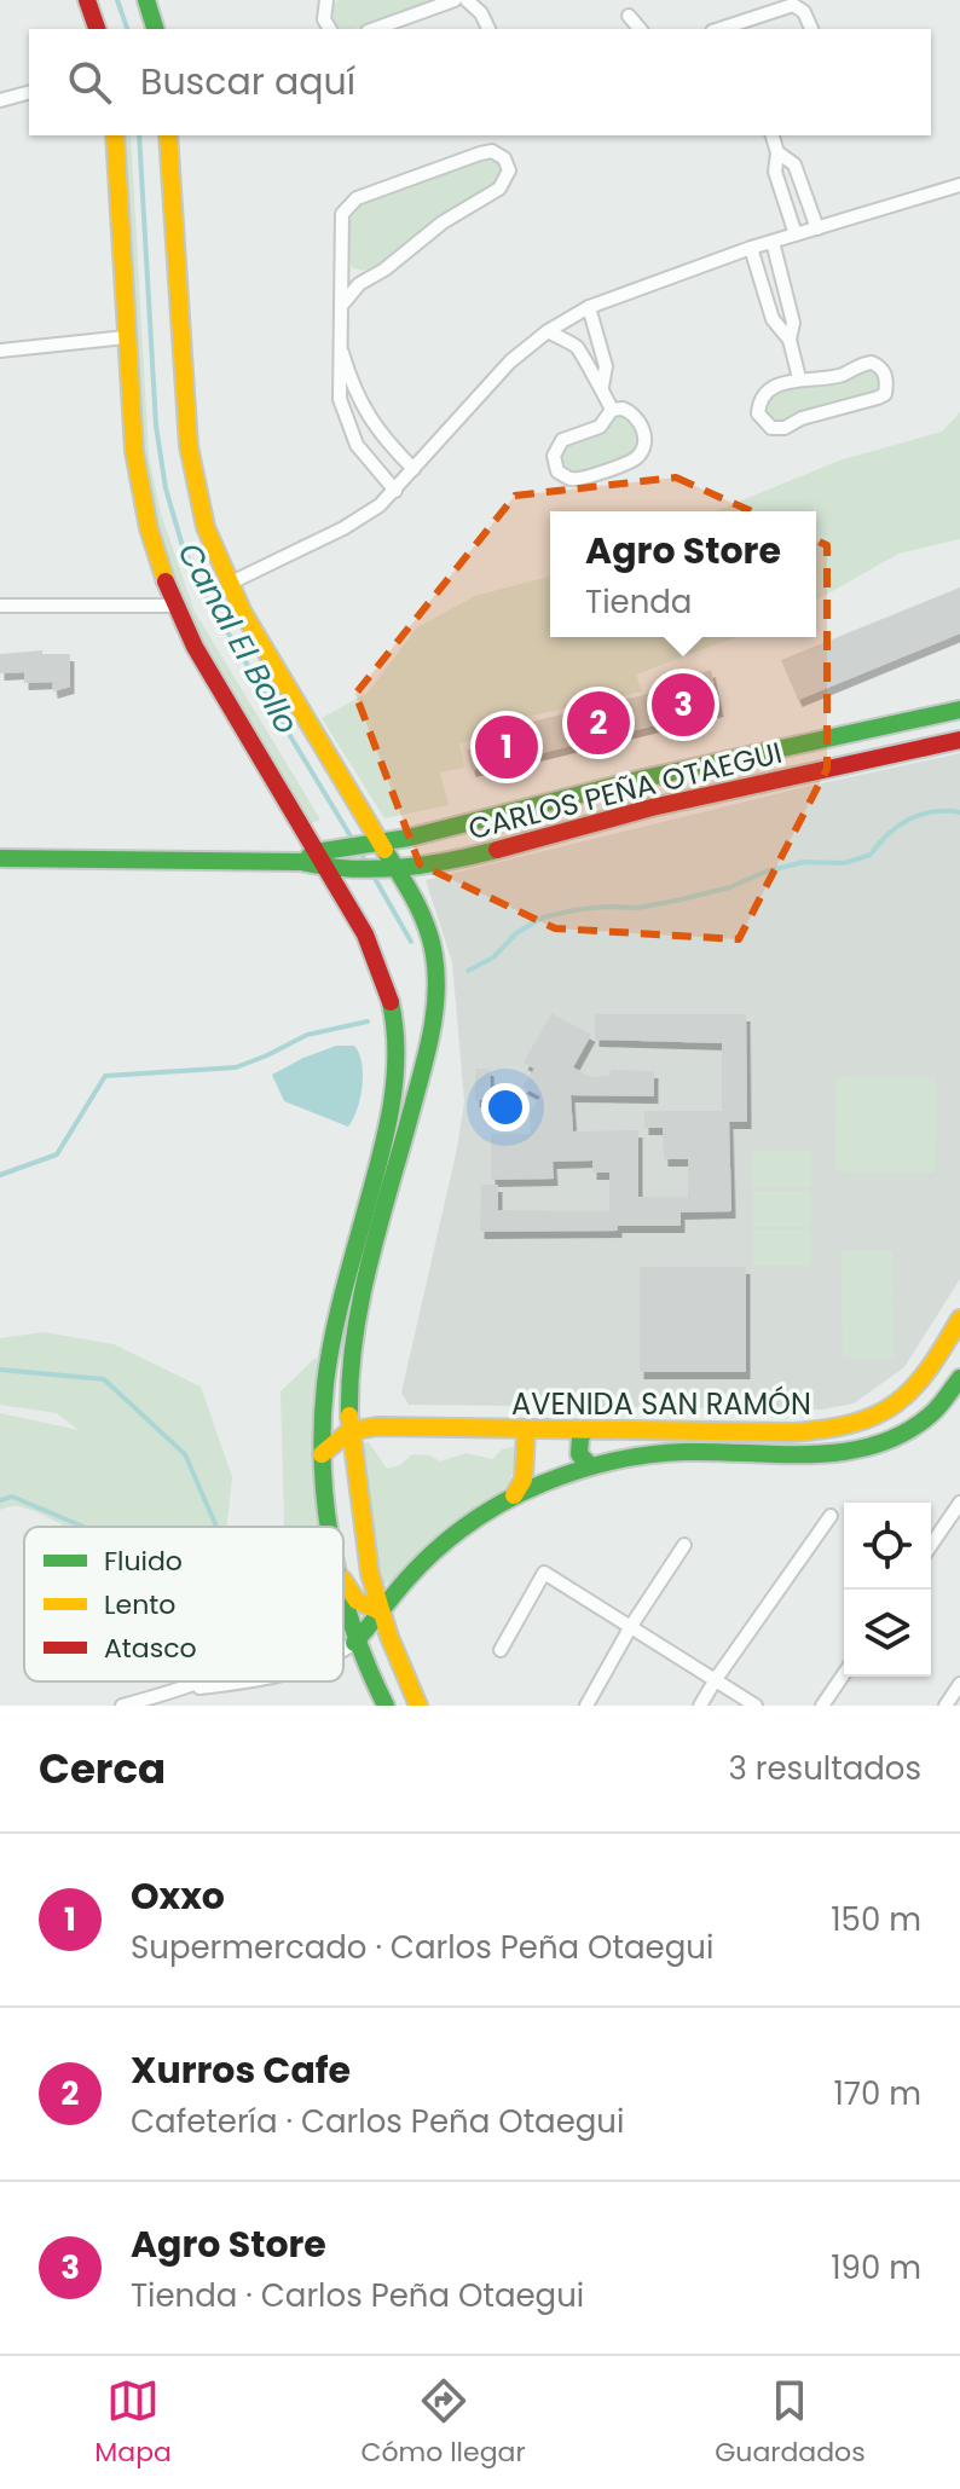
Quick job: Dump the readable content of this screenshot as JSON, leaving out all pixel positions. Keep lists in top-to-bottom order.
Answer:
{
  "streets": {
    "street": ["CARLOS PEÑA OTAEGUI", "AVENIDA SAN RAMÓN"]
  },
  "water": ["Canal El Bollo"],
  "legend": ["Fluido", "Lento", "Atasco"],
  "page": {
    "search": "Buscar aquí",
    "popup": ["Agro Store", "Tienda"],
    "pins": ["3", "2", "1"],
    "heading": ["Cerca", "3 resultados"],
    "list": [
      {
        "mark": "1",
        "name": "Oxxo",
        "note": "Supermercado · Carlos Peña Otaegui",
        "value": "150 m"
      },
      {
        "mark": "2",
        "name": "Xurros Cafe",
        "note": "Cafetería · Carlos Peña Otaegui",
        "value": "170 m"
      },
      {
        "mark": "3",
        "name": "Agro Store",
        "note": "Tienda · Carlos Peña Otaegui",
        "value": "190 m"
      }
    ],
    "nav": ["Mapa", "Cómo llegar", "Guardados"]
  }
}
